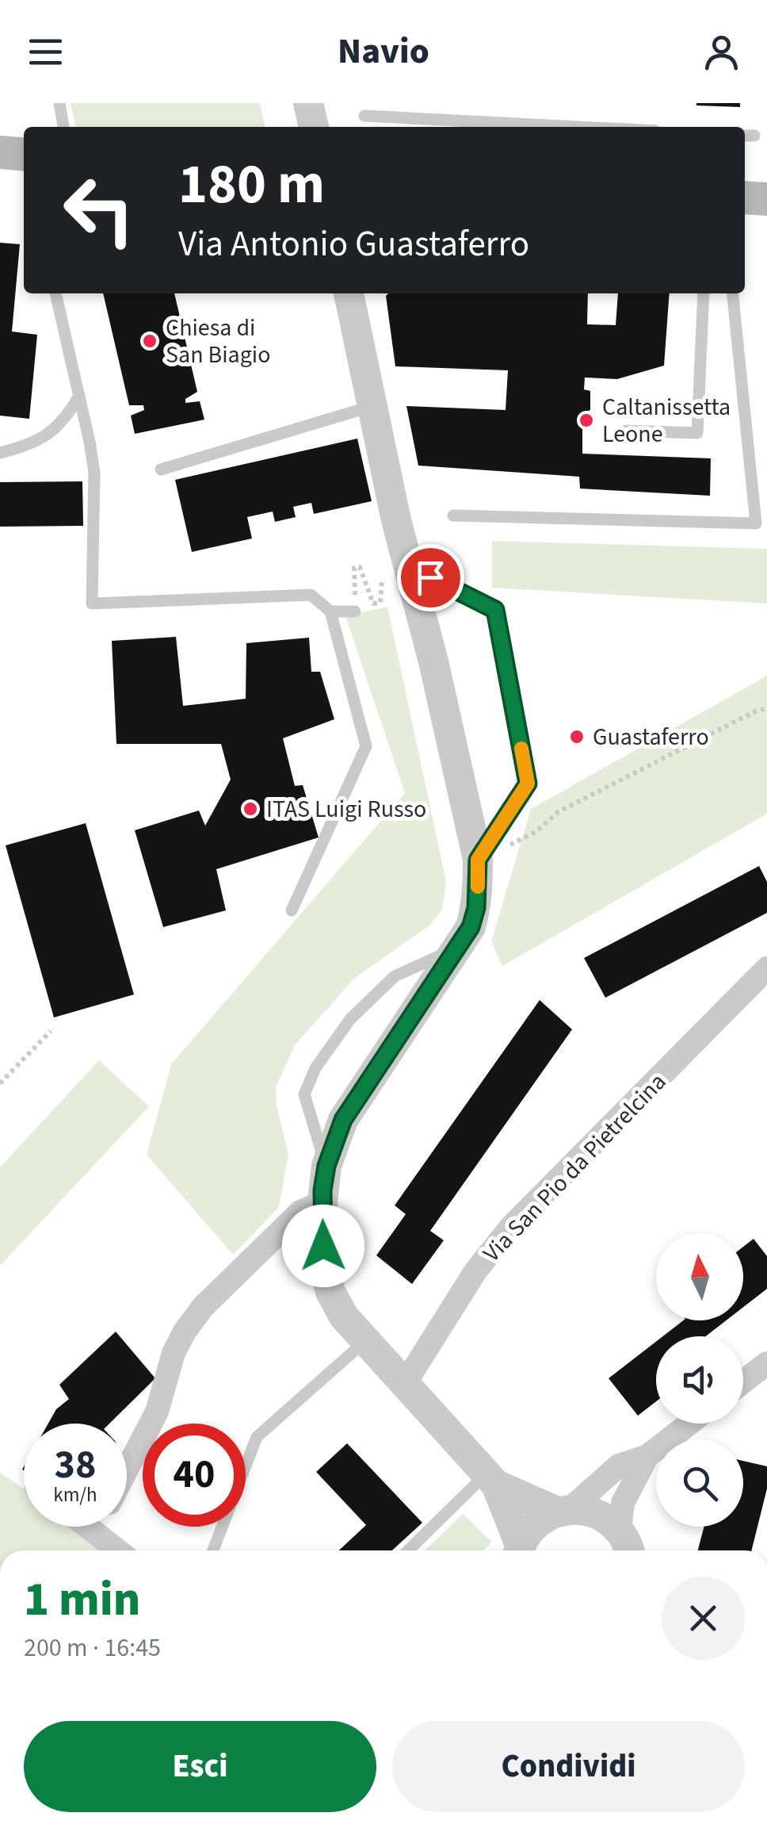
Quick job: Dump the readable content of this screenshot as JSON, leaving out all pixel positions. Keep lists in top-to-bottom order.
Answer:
{
  "streets": {
    "street": ["Via San Pio da Pietrelcina"]
  },
  "places": [
    "Chiesa di San Biagio",
    "Caltanissetta Leone",
    "Guastaferro",
    "ITAS Luigi Russo"
  ],
  "north": "top",
  "page": {
    "header": "Navio",
    "turn": ["180 m", "Via Antonio Guastaferro"],
    "speed": "38 km/h",
    "limit": "40",
    "heading": ["1 min", "200 m · 16:45"],
    "buttons": ["Esci", "Condividi"]
  }
}
